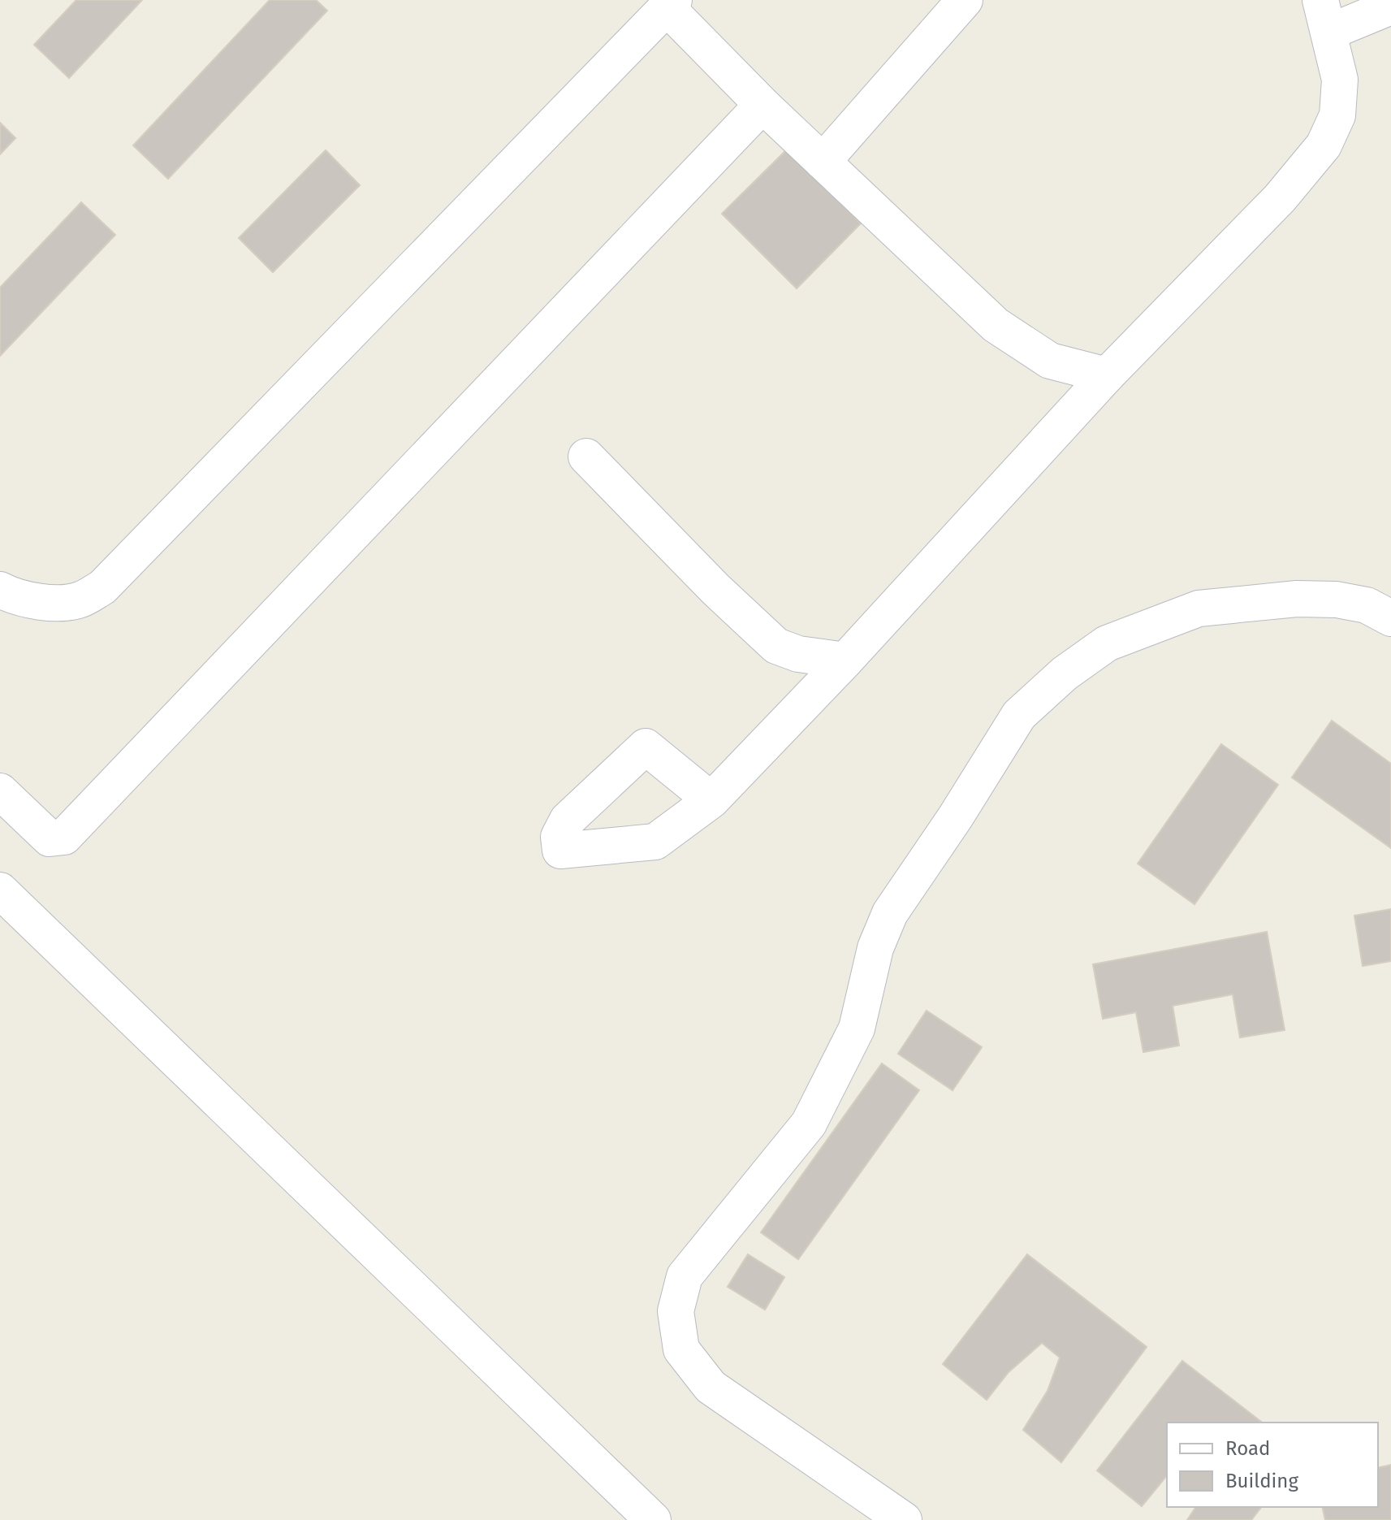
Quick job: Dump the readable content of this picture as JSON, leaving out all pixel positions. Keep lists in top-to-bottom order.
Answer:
{
  "legend": ["Road", "Building"]
}
